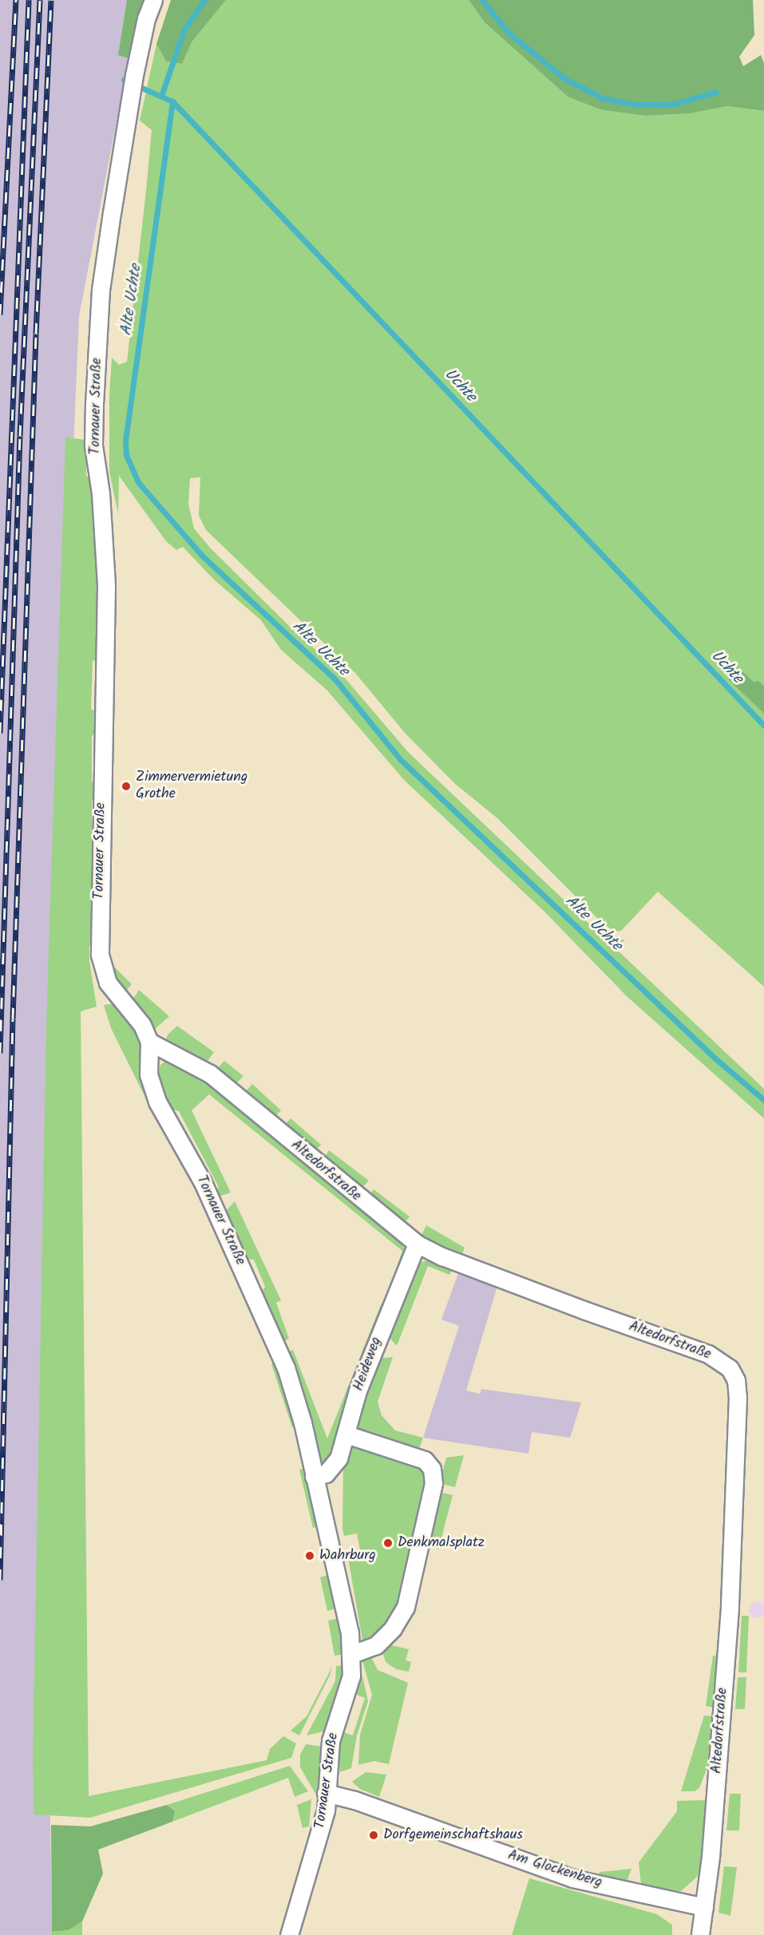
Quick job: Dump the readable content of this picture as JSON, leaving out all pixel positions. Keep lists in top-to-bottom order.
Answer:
{
  "streets": {
    "street": [
      "Tornauer Straße",
      "Altedorfstraße",
      "Heideweg",
      "Am Glockenberg"
    ]
  },
  "crossings": [
    ["Tornauer Straße", "Altedorfstraße"],
    ["Tornauer Straße", "Heideweg"],
    ["Tornauer Straße", "Am Glockenberg"],
    ["Altedorfstraße", "Heideweg"],
    ["Altedorfstraße", "Am Glockenberg"]
  ],
  "water": ["Alte Uchte", "Uchte"],
  "places": [
    "Zimmervermietung Grothe",
    "Denkmalsplatz",
    "Wahrburg",
    "Dorfgemeinschaftshaus"
  ]
}
